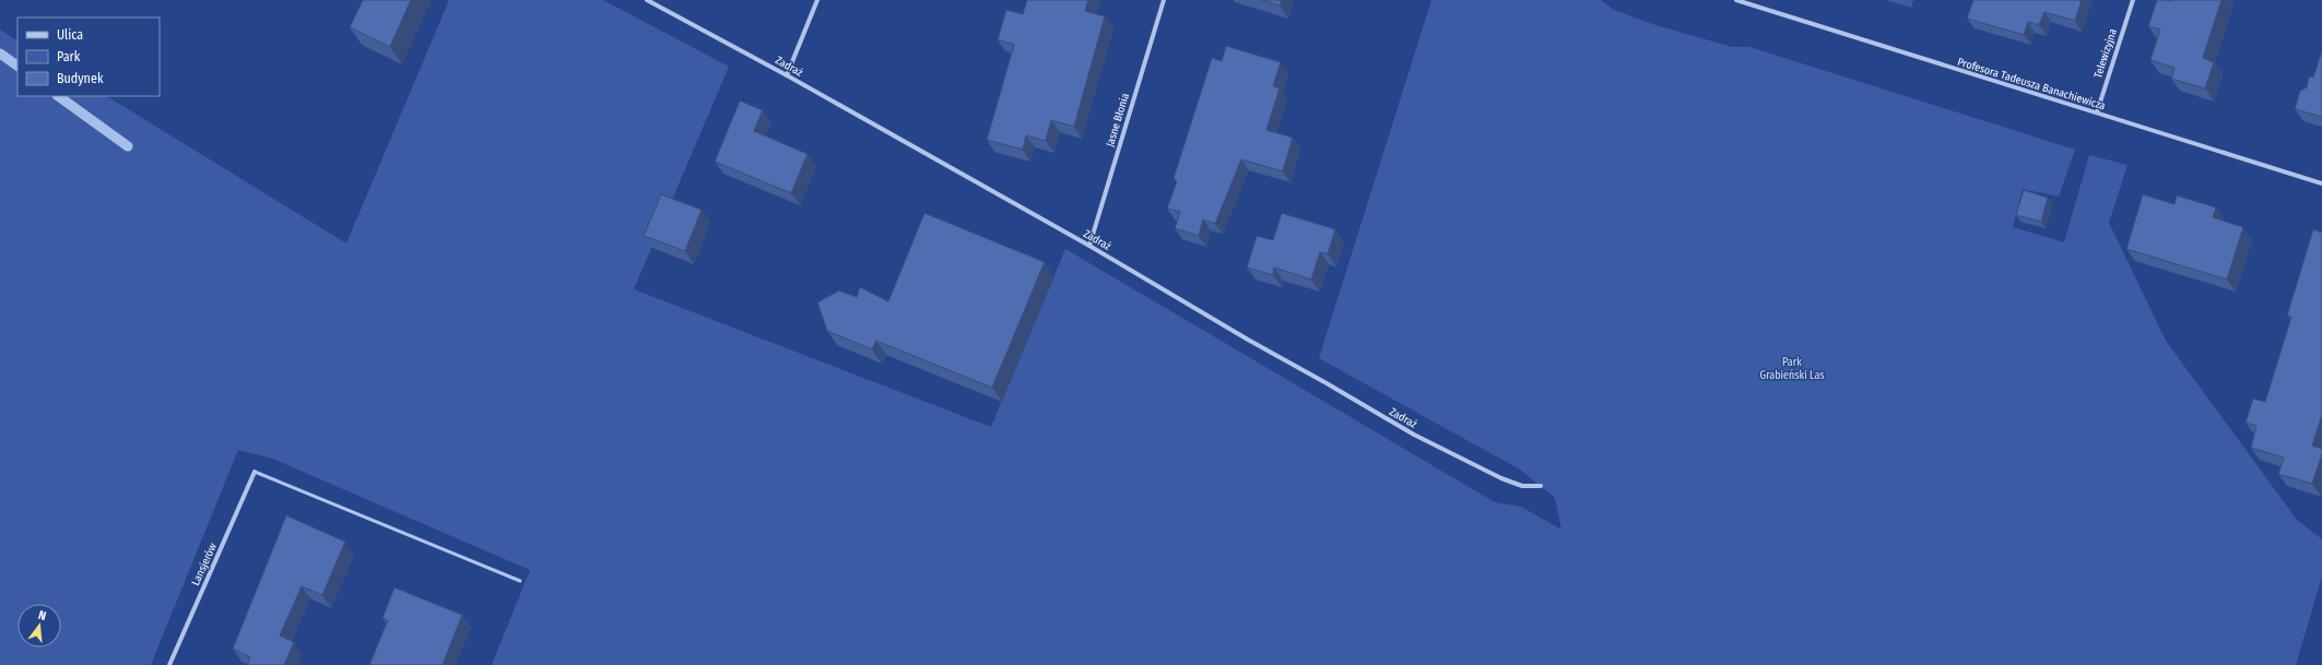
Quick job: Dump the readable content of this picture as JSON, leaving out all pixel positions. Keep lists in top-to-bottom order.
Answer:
{
  "streets": {
    "street": [
      "Telewizyjna",
      "Zadraż",
      "Profesora Tadeusza Banachiewicza",
      "Jasne Błonia",
      "Lansjerów"
    ]
  },
  "crossings": [
    ["Telewizyjna", "Profesora Tadeusza Banachiewicza"],
    ["Zadraż", "Jasne Błonia"]
  ],
  "parks": ["Park Grabieński Las"],
  "legend": ["Ulica", "Park", "Budynek"],
  "north": "top"
}
